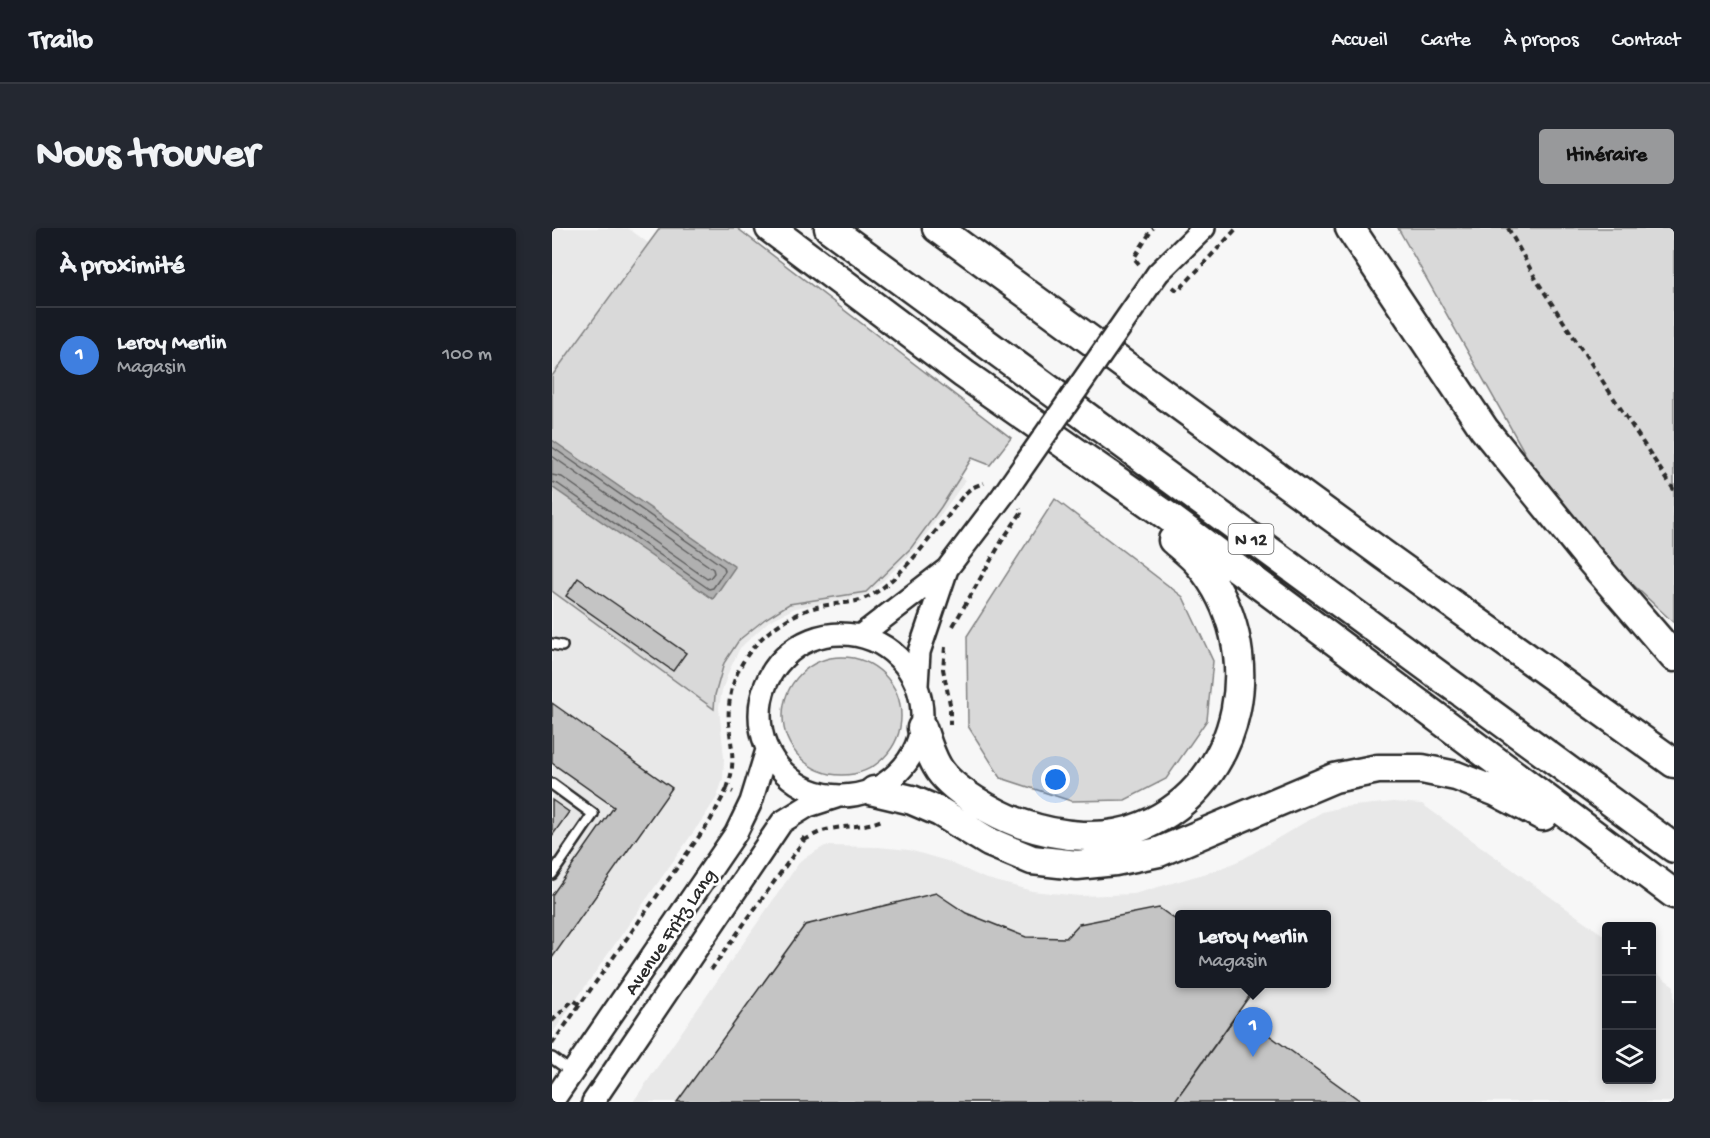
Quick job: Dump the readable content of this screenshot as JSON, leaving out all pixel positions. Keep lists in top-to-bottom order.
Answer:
{
  "streets": {
    "highway": ["N 12"],
    "street": ["Avenue Fritz Lang"]
  },
  "page": {
    "header": "Trailo",
    "nav": [
      "Accueil",
      "Carte",
      "À propos",
      "Contact"
    ],
    "buttons": "Itinéraire",
    "title": "Nous trouver",
    "heading": "À proximité",
    "list": [
      {
        "mark": "1",
        "name": "Leroy Merlin",
        "note": "Magasin",
        "value": "100 m"
      }
    ],
    "popup": ["Leroy Merlin", "Magasin"],
    "map_buttons": ["+", "−"],
    "pins": "1"
  }
}
